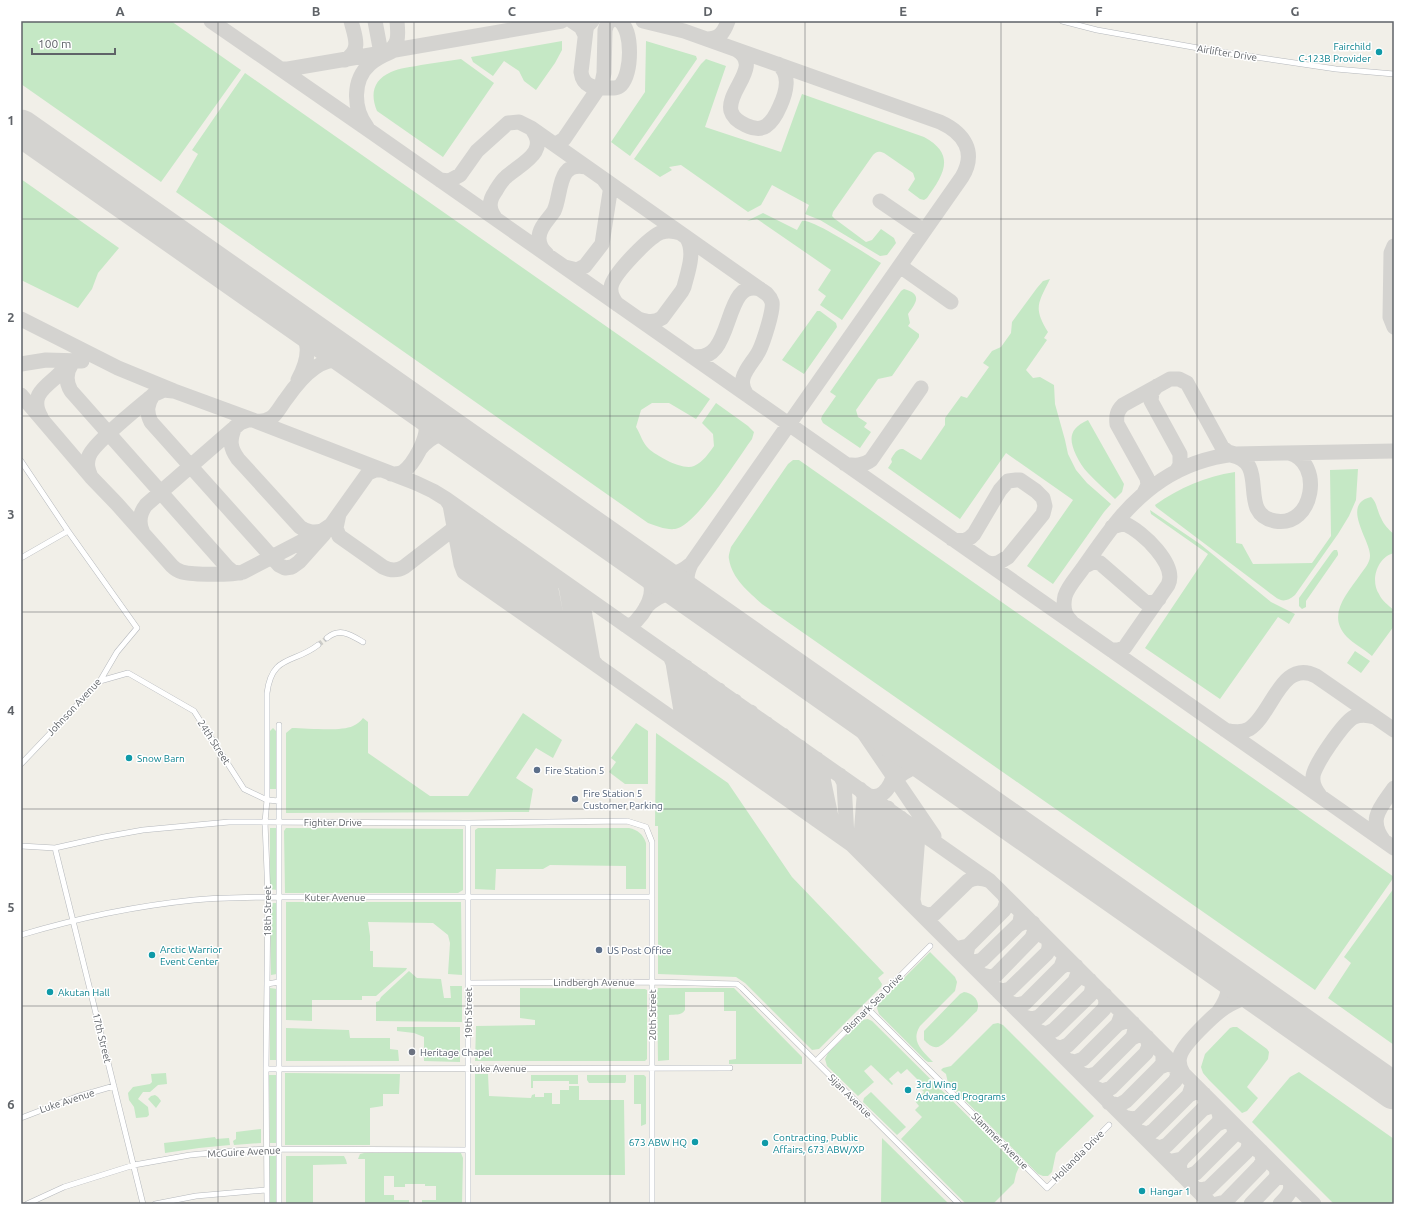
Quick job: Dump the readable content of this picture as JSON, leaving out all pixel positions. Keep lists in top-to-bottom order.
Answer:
{
  "streets": {
    "street": [
      "Airlifter Drive",
      "Johnson Avenue",
      "24th Street",
      "Fighter Drive",
      "Kuter Avenue",
      "18th Street",
      "Lindbergh Avenue",
      "Bismark Sea Drive",
      "19th Street",
      "20th Street",
      "17th Street",
      "Luke Avenue",
      "Sijan Avenue",
      "Slammer Avenue",
      "McGuire Avenue",
      "Hollandia Drive"
    ]
  },
  "crossings": [
    ["Johnson Avenue", "24th Street"],
    ["24th Street", "18th Street"],
    ["Fighter Drive", "18th Street"],
    ["Fighter Drive", "19th Street"],
    ["Fighter Drive", "20th Street"],
    ["Fighter Drive", "17th Street"],
    ["Kuter Avenue", "18th Street"],
    ["Kuter Avenue", "19th Street"],
    ["Kuter Avenue", "20th Street"],
    ["Kuter Avenue", "17th Street"],
    ["18th Street", "Luke Avenue"],
    ["18th Street", "McGuire Avenue"],
    ["Lindbergh Avenue", "19th Street"],
    ["Lindbergh Avenue", "20th Street"],
    ["Lindbergh Avenue", "Sijan Avenue"],
    ["Bismark Sea Drive", "Sijan Avenue"],
    ["Bismark Sea Drive", "Slammer Avenue"],
    ["19th Street", "Luke Avenue"],
    ["19th Street", "McGuire Avenue"],
    ["20th Street", "Luke Avenue"],
    ["17th Street", "Luke Avenue"],
    ["17th Street", "McGuire Avenue"],
    ["Slammer Avenue", "Hollandia Drive"]
  ],
  "places": [
    "Fairchild C-123B Provider",
    "Snow Barn",
    "Fire Station 5",
    "Fire Station 5 Customer Parking",
    "US Post Office",
    "Arctic Warrior Event Center",
    "Akutan Hall",
    "Heritage Chapel",
    "3rd Wing Advanced Programs",
    "673 ABW HQ",
    "Contracting, Public Affairs, 673 ABW/XP",
    "Hangar 1"
  ],
  "scale_bar": "100 m",
  "grid": {
    "columns": [
      "A",
      "B",
      "C",
      "D",
      "E",
      "F",
      "G"
    ],
    "rows": [
      "1",
      "2",
      "3",
      "4",
      "5",
      "6"
    ]
  }
}
